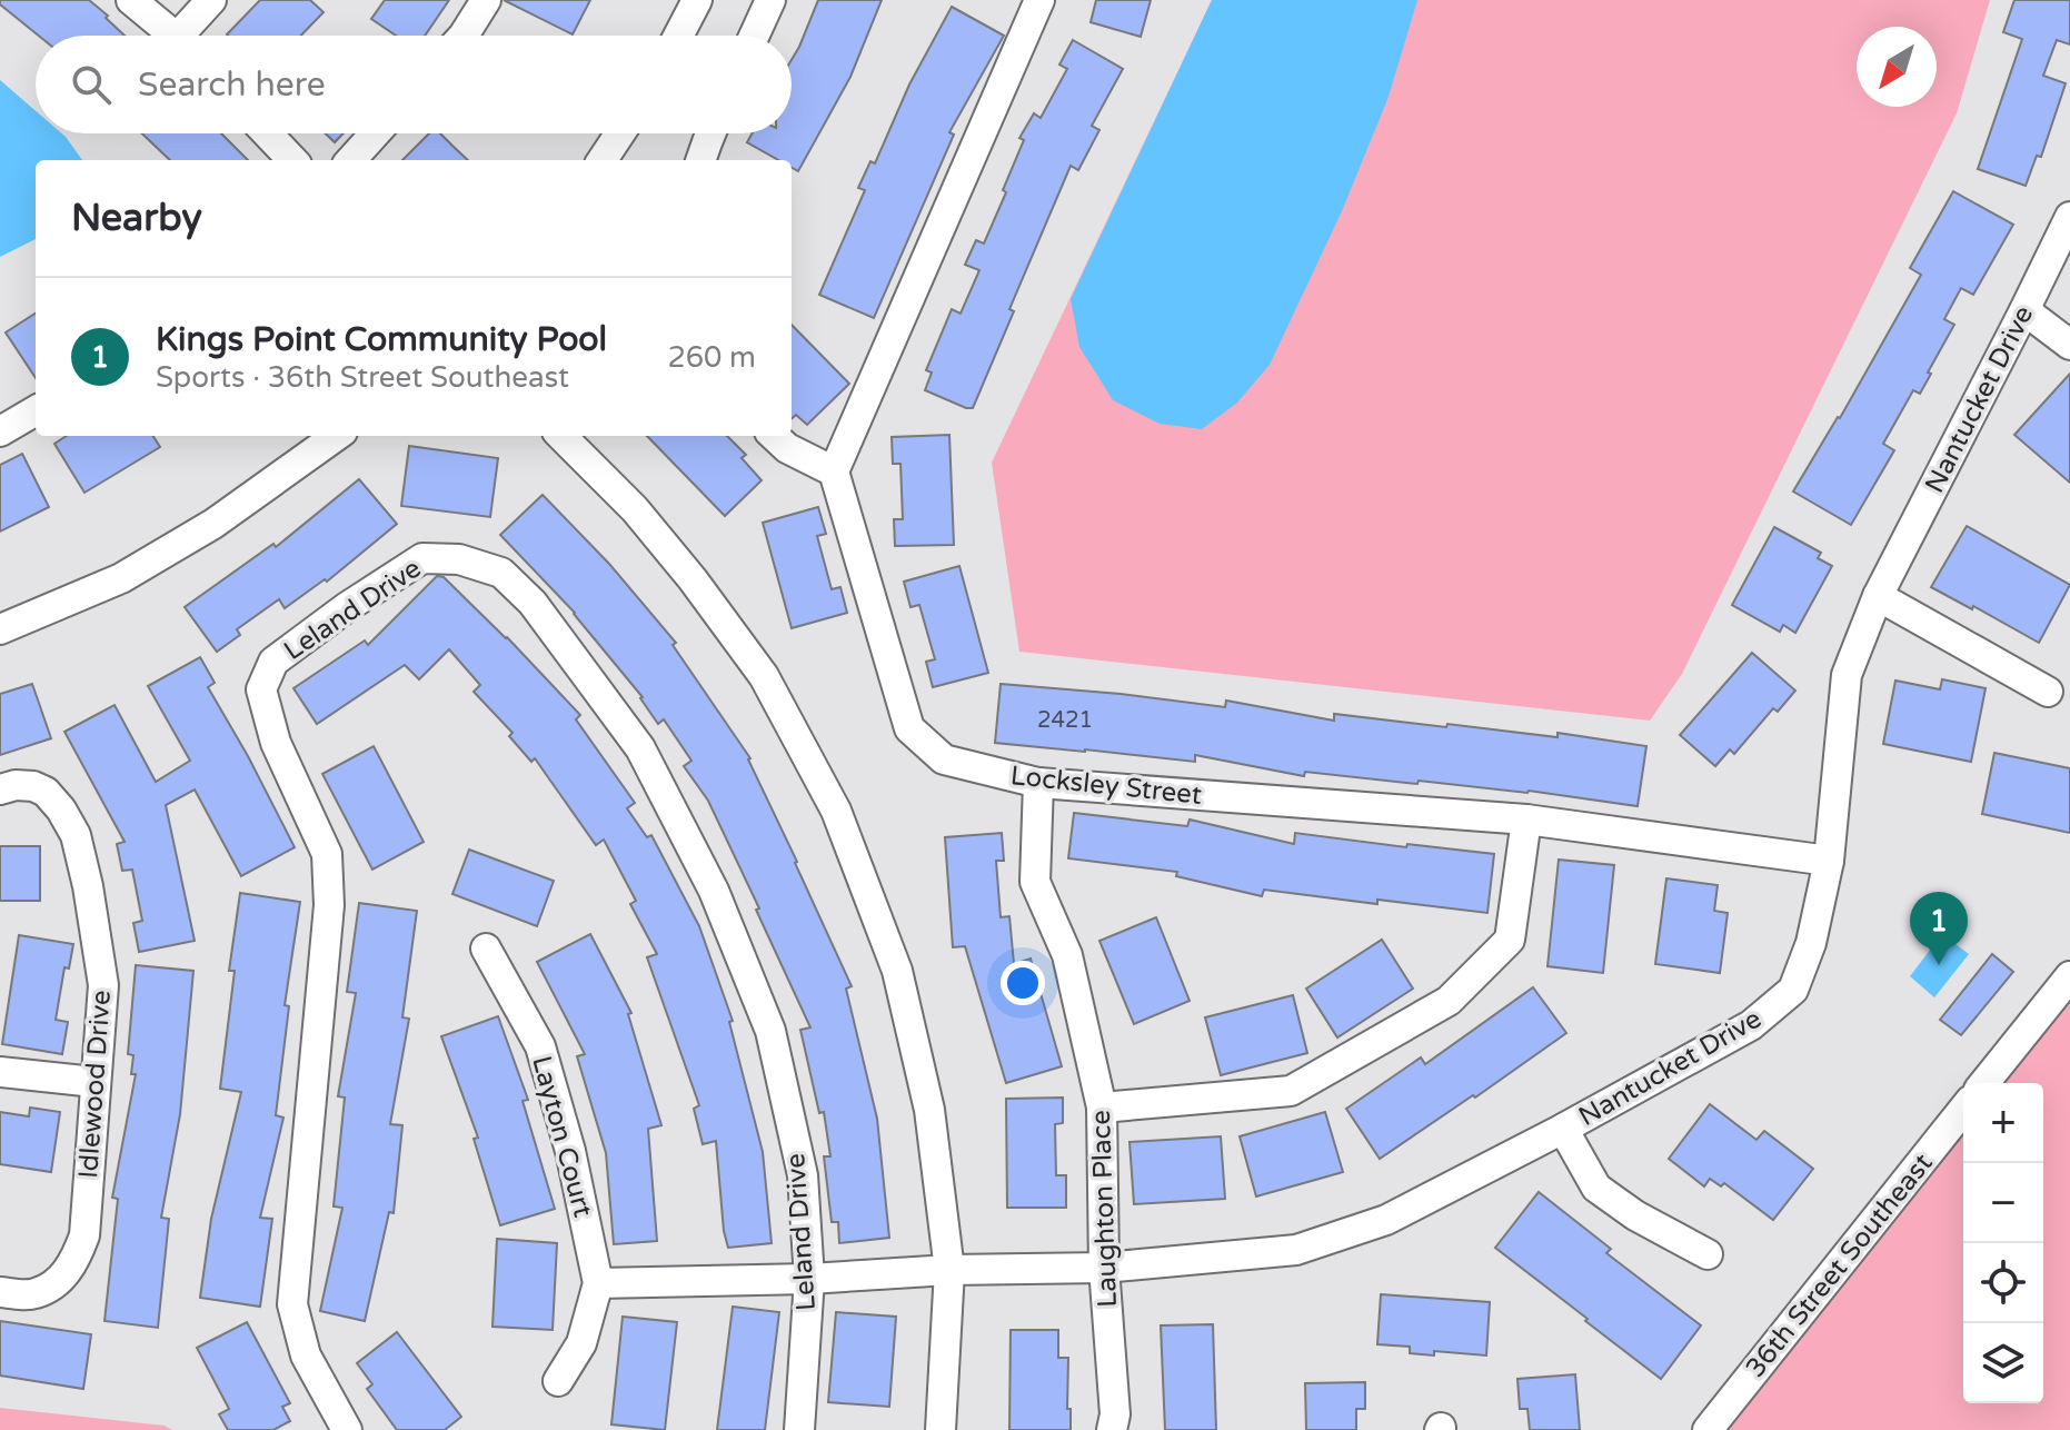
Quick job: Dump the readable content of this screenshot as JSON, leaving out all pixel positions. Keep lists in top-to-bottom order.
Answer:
{
  "streets": {
    "street": [
      "Nantucket Drive",
      "Leland Drive",
      "Locksley Street",
      "Idlewood Drive",
      "Layton Court",
      "Laughton Place",
      "36th Street Southeast"
    ]
  },
  "crossings": [
    ["Nantucket Drive", "Leland Drive"],
    ["Nantucket Drive", "Locksley Street"],
    ["Nantucket Drive", "Laughton Place"],
    ["Locksley Street", "Laughton Place"]
  ],
  "house_numbers": ["2421"],
  "north": "bottom left",
  "page": {
    "search": "Search here",
    "heading": "Nearby",
    "list": [
      {
        "mark": "1",
        "name": "Kings Point Community Pool",
        "note": "Sports · 36th Street Southeast",
        "value": "260 m"
      }
    ],
    "pins": "1",
    "map_buttons": ["+", "−"]
  }
}
